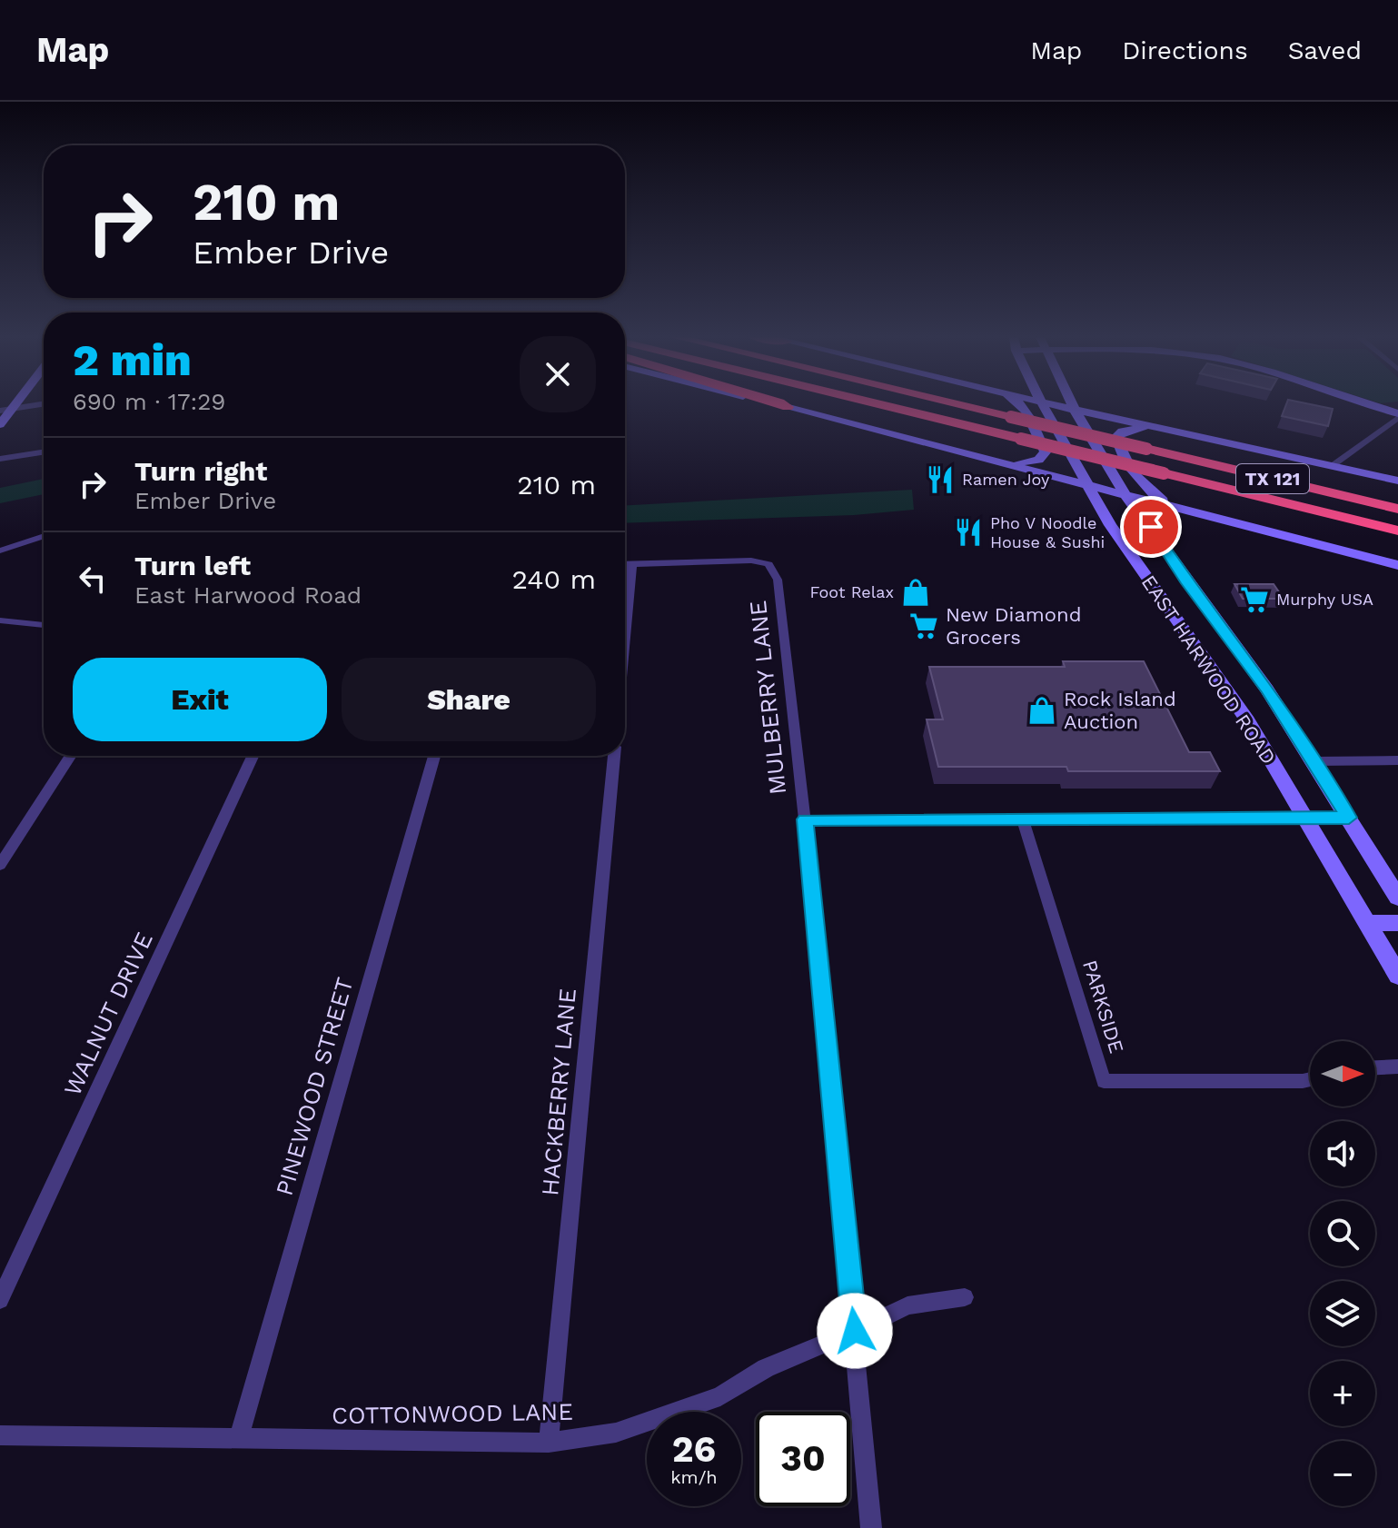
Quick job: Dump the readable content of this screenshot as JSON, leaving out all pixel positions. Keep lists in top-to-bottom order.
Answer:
{
  "streets": {
    "highway": ["TX 121"],
    "main road": ["EAST HARWOOD ROAD"],
    "street": [
      "MULBERRY LANE",
      "PARKSIDE",
      "WALNUT DRIVE",
      "PINEWOOD STREET",
      "HACKBERRY LANE",
      "COTTONWOOD LANE"
    ]
  },
  "crossings": [
    ["MULBERRY LANE", "COTTONWOOD LANE"],
    ["PINEWOOD STREET", "COTTONWOOD LANE"],
    ["HACKBERRY LANE", "COTTONWOOD LANE"]
  ],
  "places": {
    "restaurant": ["Ramen Joy", "Pho V Noodle House & Sushi"],
    "shop": ["Foot Relax", "Rock Island Auction"],
    "supermarket": ["Murphy USA", "New Diamond Grocers"]
  },
  "north": "right",
  "page": {
    "header": "Map",
    "nav": ["Map", "Directions", "Saved"],
    "turn": ["210 m", "Ember Drive"],
    "heading": ["2 min", "690 m · 17:29"],
    "list": [
      {
        "name": "Turn right",
        "note": "Ember Drive",
        "value": "210 m"
      },
      {
        "name": "Turn left",
        "note": "East Harwood Road",
        "value": "240 m"
      }
    ],
    "buttons": ["Exit", "Share"],
    "map_buttons": ["+", "−"],
    "speed": "26 km/h",
    "limit": "30"
  }
}
